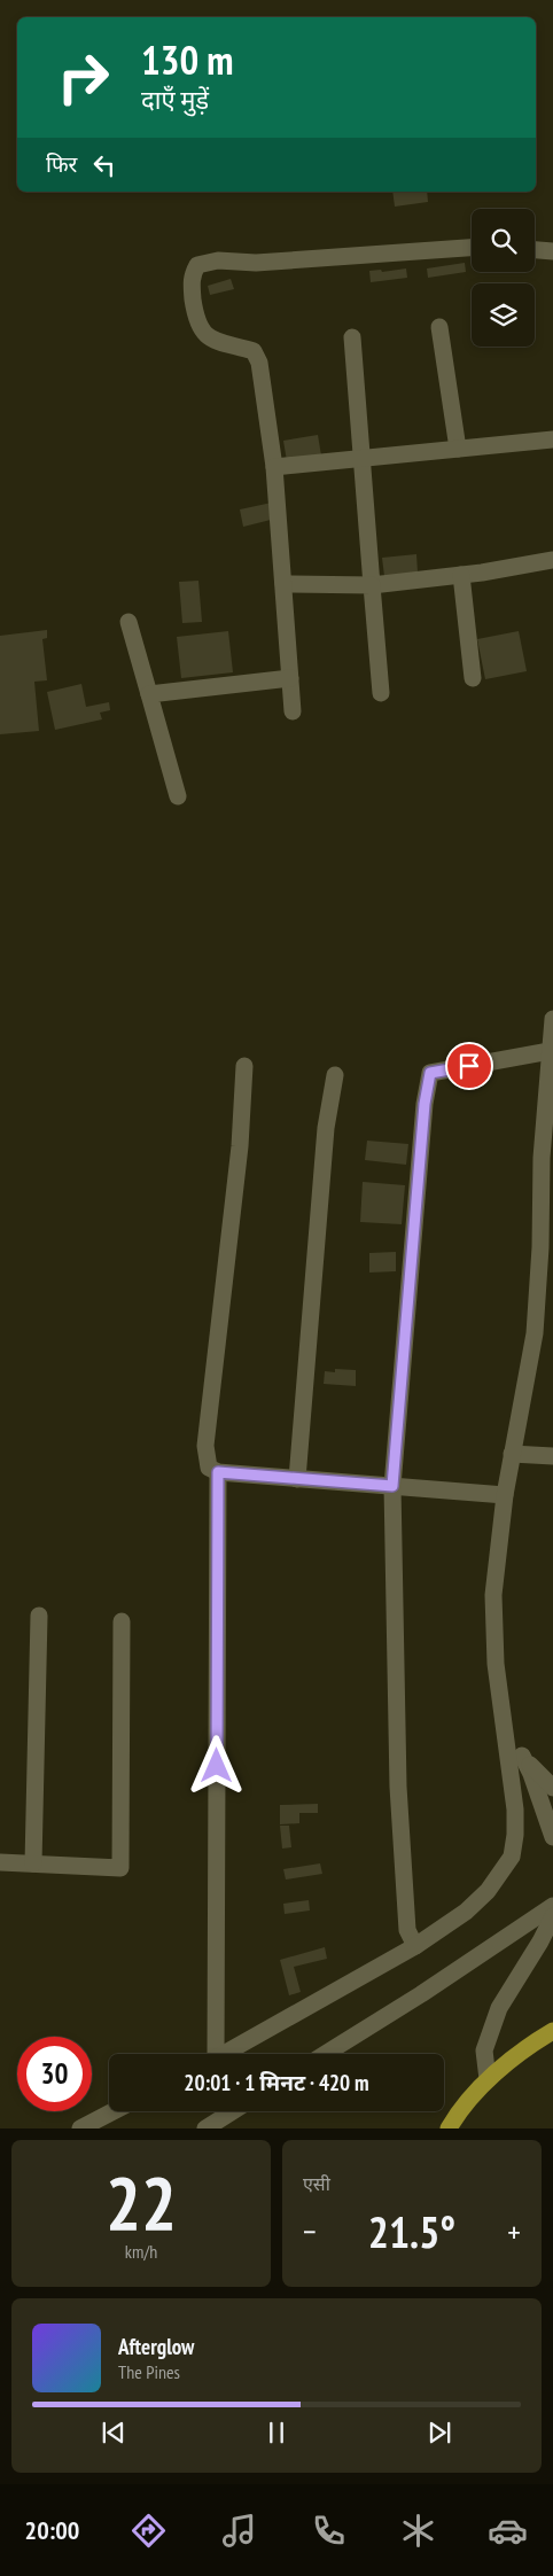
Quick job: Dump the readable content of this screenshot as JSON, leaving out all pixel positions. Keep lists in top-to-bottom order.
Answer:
{
  "page": {
    "turn": ["130 m", "दाएँ मुड़ें"],
    "then": "फिर",
    "limit": "30",
    "trip": "20:01 · 1 मिनट · 420 m",
    "tile": [
      ["22", "km/h"],
      "एसी"
    ],
    "heat": ["−", "21.5°", "+"],
    "song": ["Afterglow", "The Pines"],
    "tabs": "20:00"
  }
}
